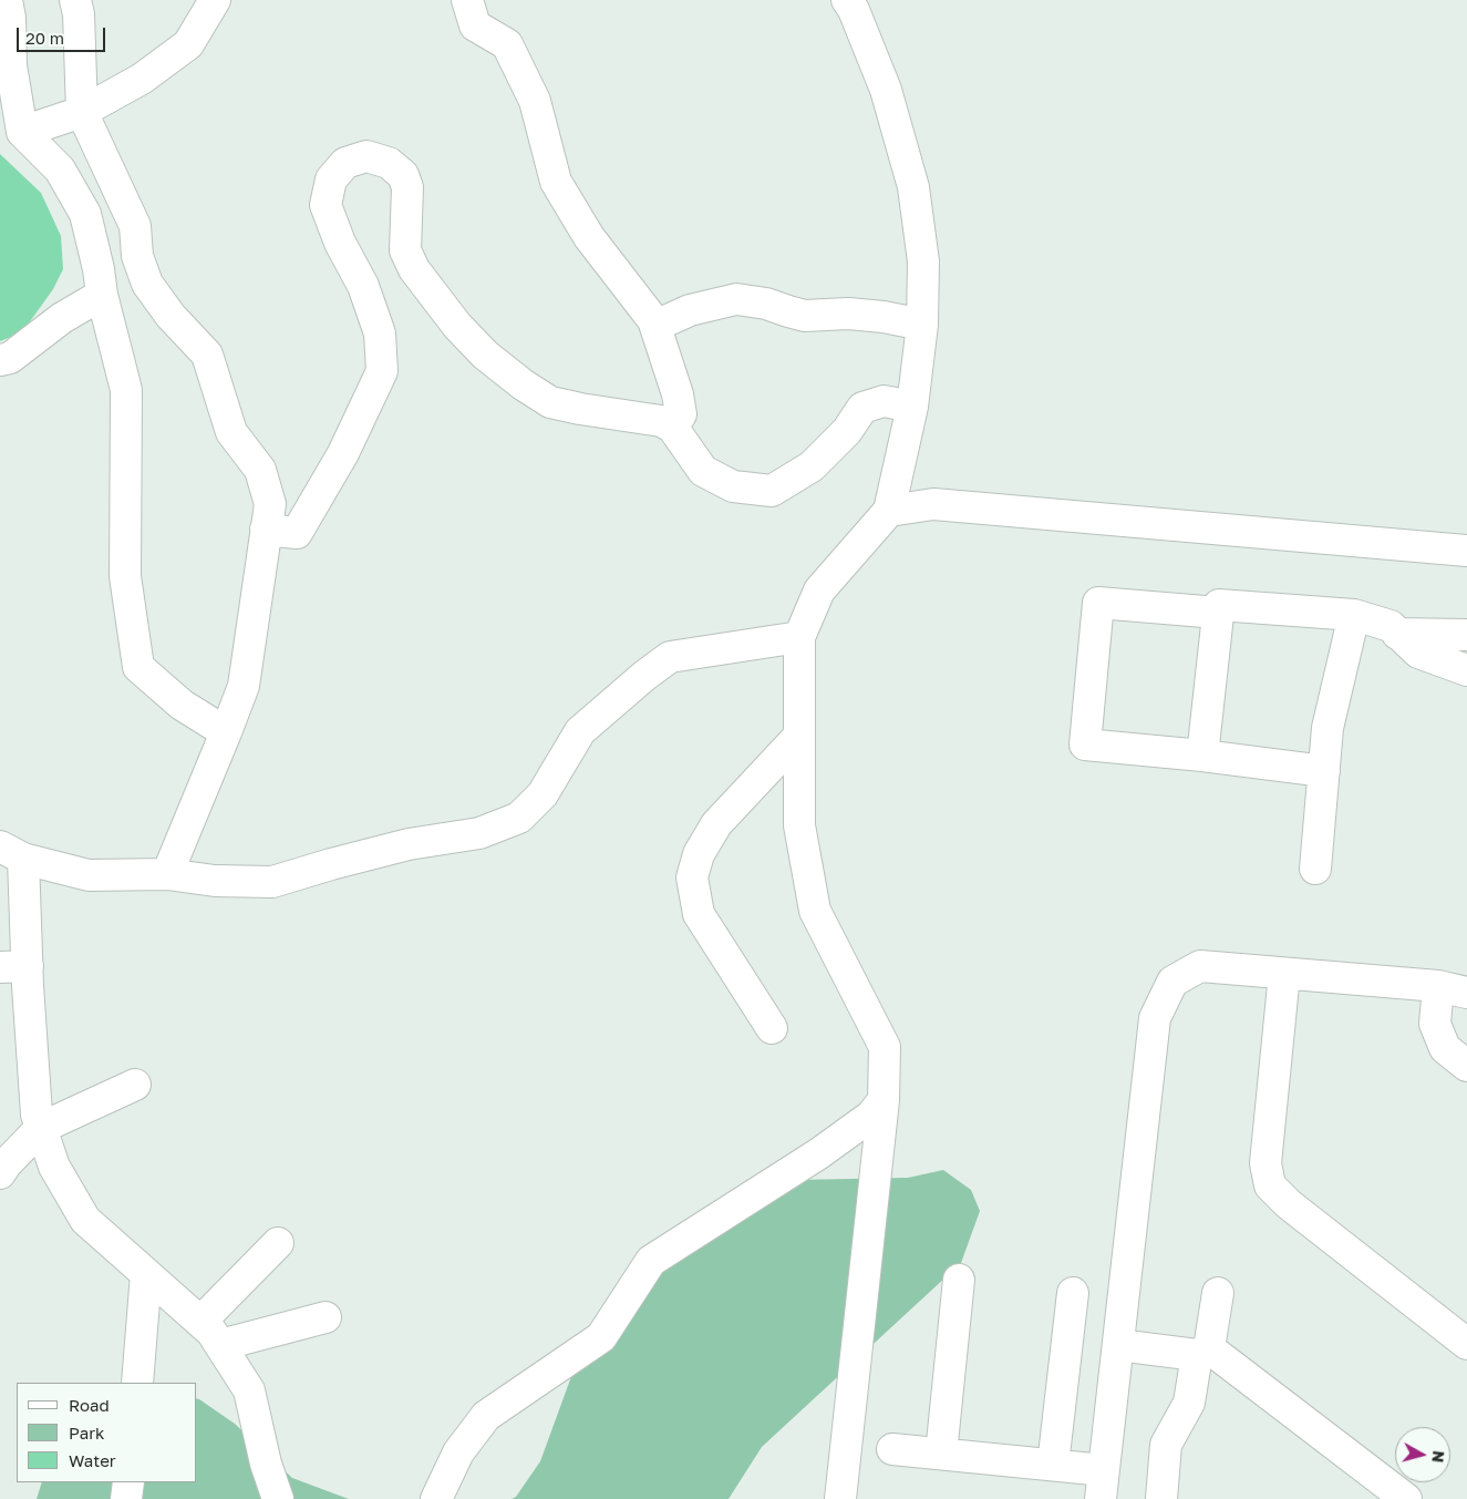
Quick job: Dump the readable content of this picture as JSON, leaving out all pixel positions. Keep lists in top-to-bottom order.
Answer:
{
  "legend": ["Road", "Park", "Water"],
  "scale_bar": "20 m",
  "north": "right"
}
